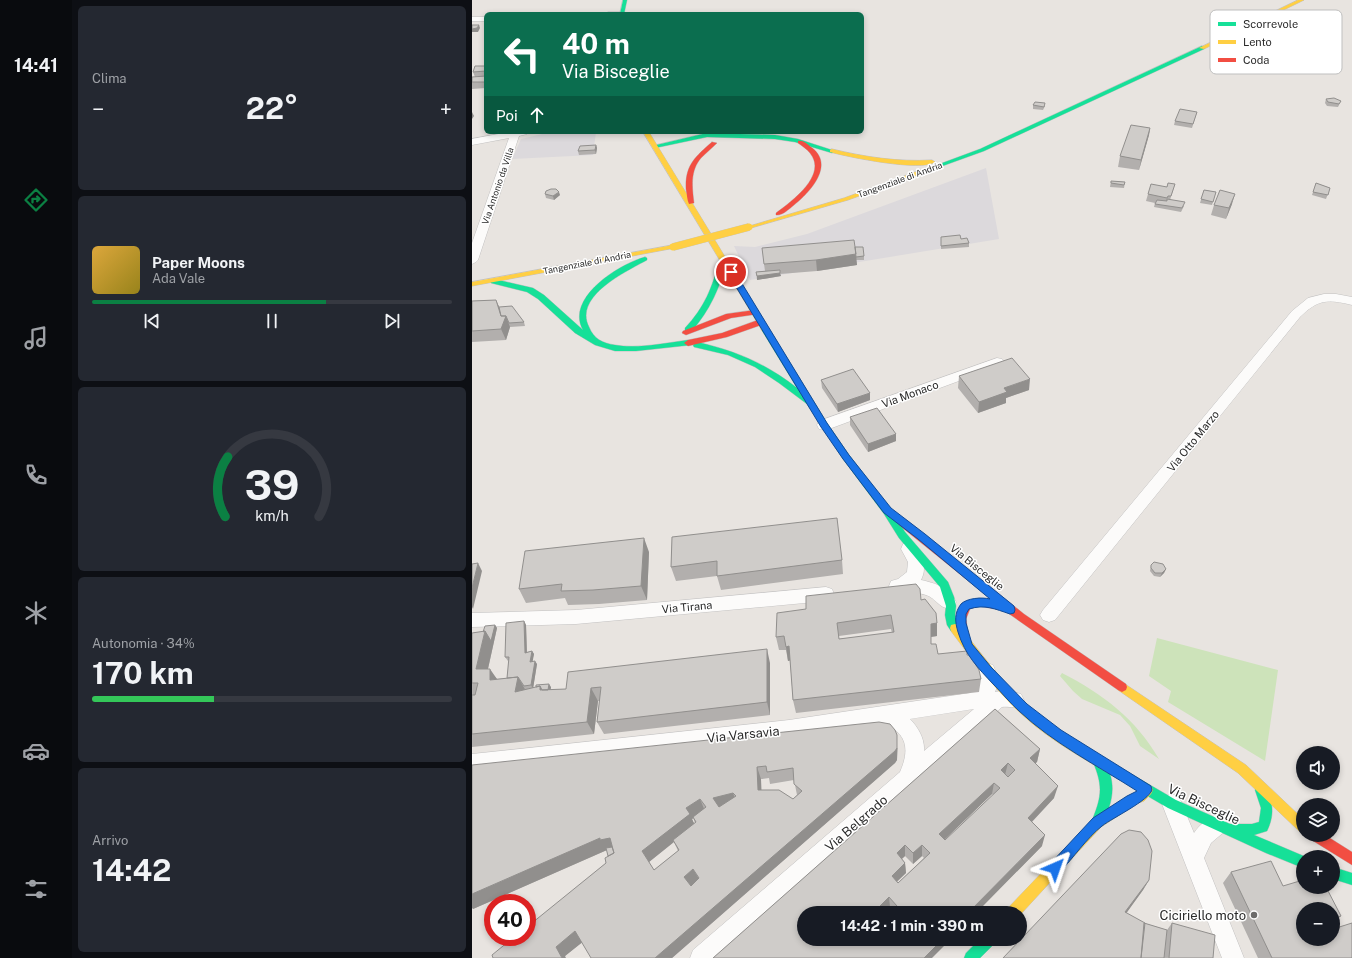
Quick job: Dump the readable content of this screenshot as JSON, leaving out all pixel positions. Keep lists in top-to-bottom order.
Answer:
{
  "streets": {
    "main road": ["Tangenziale di Andria", "Via Bisceglie"],
    "street": [
      "Via Antonio da Villa",
      "Via Monaco",
      "Via Otto Marzo",
      "Via Tirana",
      "Via Varsavia",
      "Via Belgrado"
    ]
  },
  "crossings": [
    ["Via Monaco", "Via Bisceglie"],
    ["Via Bisceglie", "Via Varsavia"],
    ["Via Bisceglie", "Via Belgrado"]
  ],
  "places": ["Ciciriello moto"],
  "legend": ["Scorrevole", "Lento", "Coda"],
  "page": {
    "tabs": "14:41",
    "tile": [
      "Clima",
      ["Autonomia · 34%", "170 km"],
      ["Arrivo", "14:42"]
    ],
    "turn": ["40 m", "Via Bisceglie"],
    "heat": ["−", "22°", "+"],
    "then": "Poi",
    "song": ["Paper Moons", "Ada Vale"],
    "map_buttons": ["+", "−"],
    "limit": "40",
    "trip": "14:42 · 1 min · 390 m",
    "gauge": ["39", "km/h"]
  }
}
